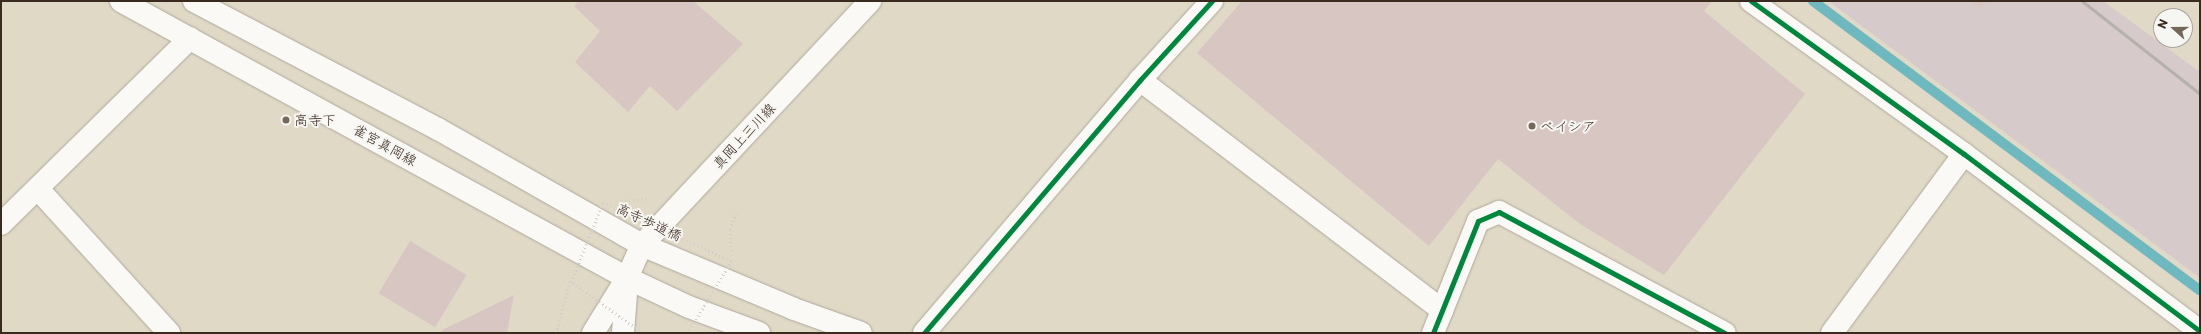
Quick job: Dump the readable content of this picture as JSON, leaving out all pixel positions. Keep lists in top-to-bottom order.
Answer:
{
  "streets": {
    "street": ["真岡上三川線", "雀宮真岡線"],
    "path": ["高寺歩道橋"]
  },
  "crossings": [
    ["真岡上三川線", "雀宮真岡線"]
  ],
  "places": ["高寺下", "ベイシア"],
  "north": "left"
}
